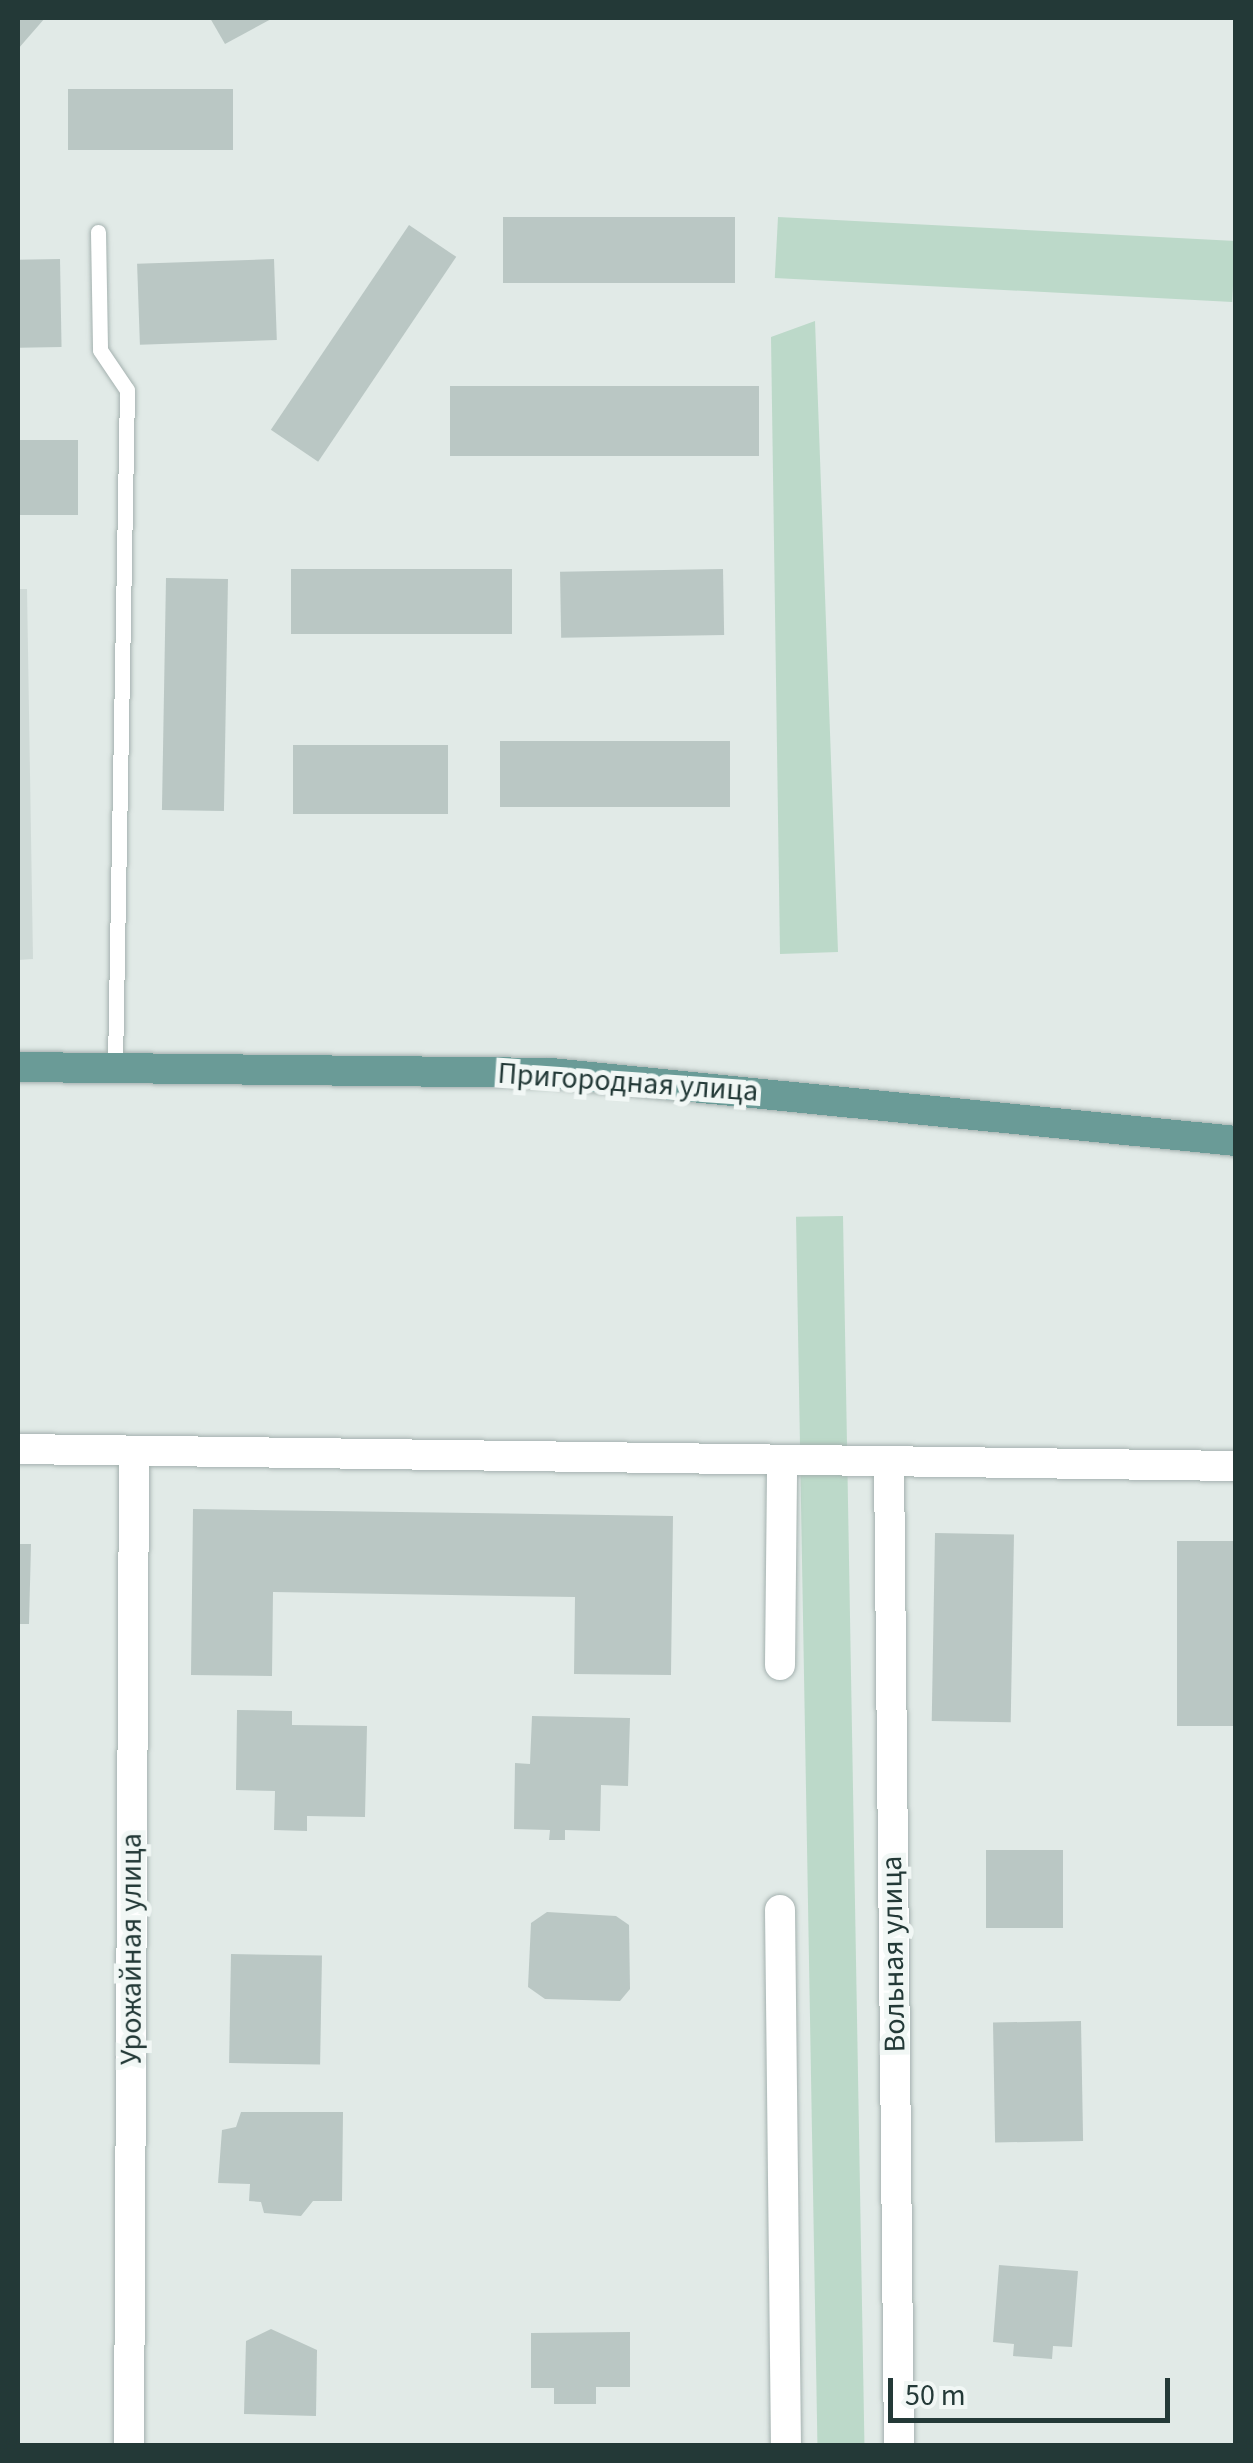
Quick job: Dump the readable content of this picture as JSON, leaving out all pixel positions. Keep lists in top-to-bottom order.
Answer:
{
  "streets": {
    "main road": ["Пригородная улица"],
    "street": ["Урожайная улица", "Вольная улица"]
  },
  "scale_bar": "50 m"
}
